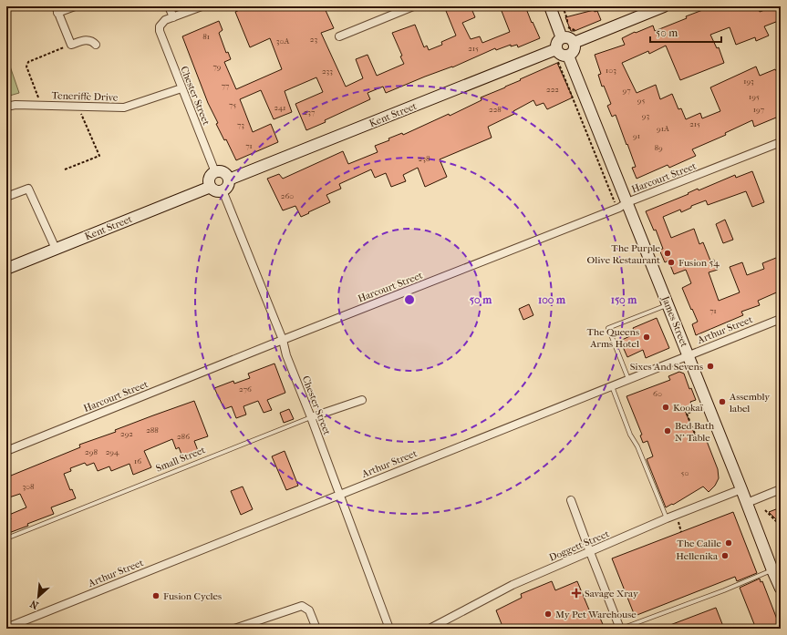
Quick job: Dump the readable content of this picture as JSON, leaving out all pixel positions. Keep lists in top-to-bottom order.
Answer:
{
  "streets": {
    "street": [
      "Chester Street",
      "Teneriffe Drive",
      "Kent Street",
      "Harcourt Street",
      "James Street",
      "Arthur Street",
      "Small Street",
      "Doggett Street"
    ]
  },
  "crossings": [
    ["Chester Street", "Teneriffe Drive"],
    ["Chester Street", "Kent Street"],
    ["Chester Street", "Harcourt Street"],
    ["Chester Street", "Arthur Street"],
    ["Chester Street", "Small Street"],
    ["Kent Street", "James Street"],
    ["Harcourt Street", "James Street"],
    ["James Street", "Arthur Street"],
    ["James Street", "Doggett Street"]
  ],
  "places": {
    "other": [
      "The Purple Olive Restaurant",
      "Fusion 54",
      "The Queens Arms Hotel",
      "Sixes And Sevens",
      "Assembly label",
      "Kookaï",
      "Bed Bath N' Table",
      "The Calile",
      "Hellenika",
      "Fusion Cycles",
      "My Pet Warehouse"
    ],
    "health": ["Savage Xray"]
  },
  "house_numbers": [
    "81",
    "23",
    "30A",
    "215",
    "79",
    "103",
    "233",
    "193",
    "77",
    "222",
    "97",
    "195",
    "95",
    "75",
    "241",
    "228",
    "197",
    "237",
    "93",
    "215",
    "73",
    "91A",
    "91",
    "71",
    "89",
    "238",
    "260",
    "71",
    "276",
    "60",
    "288",
    "292",
    "286",
    "298",
    "294",
    "16",
    "50",
    "308"
  ],
  "scale_bar": "50 m",
  "north": "bottom left",
  "rings": ["50 m", "100 m", "150 m"]
}
